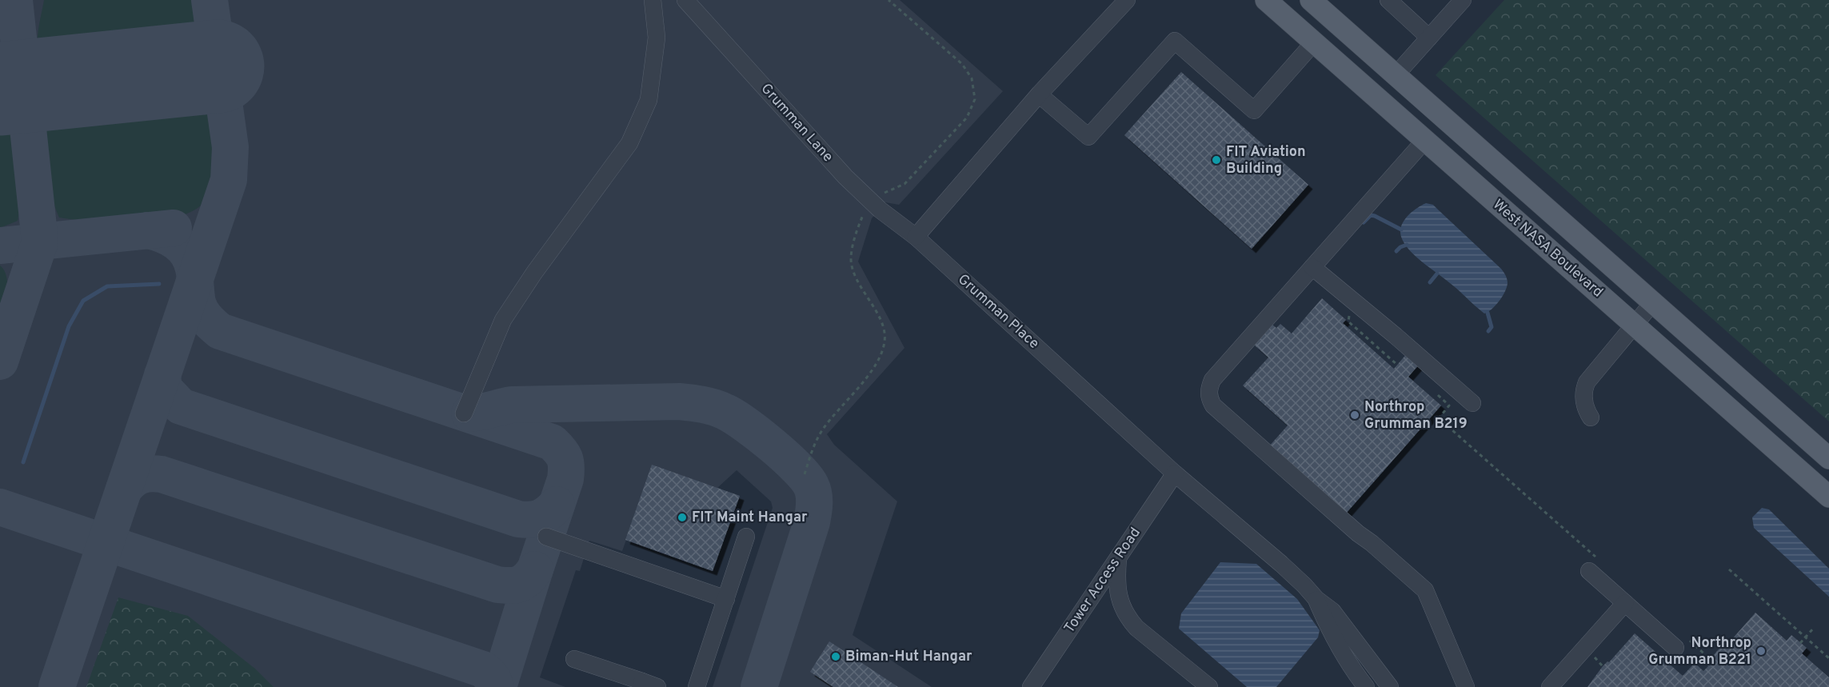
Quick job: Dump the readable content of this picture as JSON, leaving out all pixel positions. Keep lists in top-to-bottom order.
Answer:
{
  "streets": {
    "main road": ["West NASA Boulevard"],
    "street": ["Grumman Lane", "Grumman Place", "Tower Access Road"]
  },
  "crossings": [
    ["Grumman Lane", "Grumman Place"],
    ["Grumman Place", "Tower Access Road"]
  ],
  "places": [
    "FIT Aviation Building",
    "Northrop Grumman B219",
    "FIT Maint Hangar",
    "Northrop Grumman B221",
    "Biman-Hut Hangar"
  ]
}
